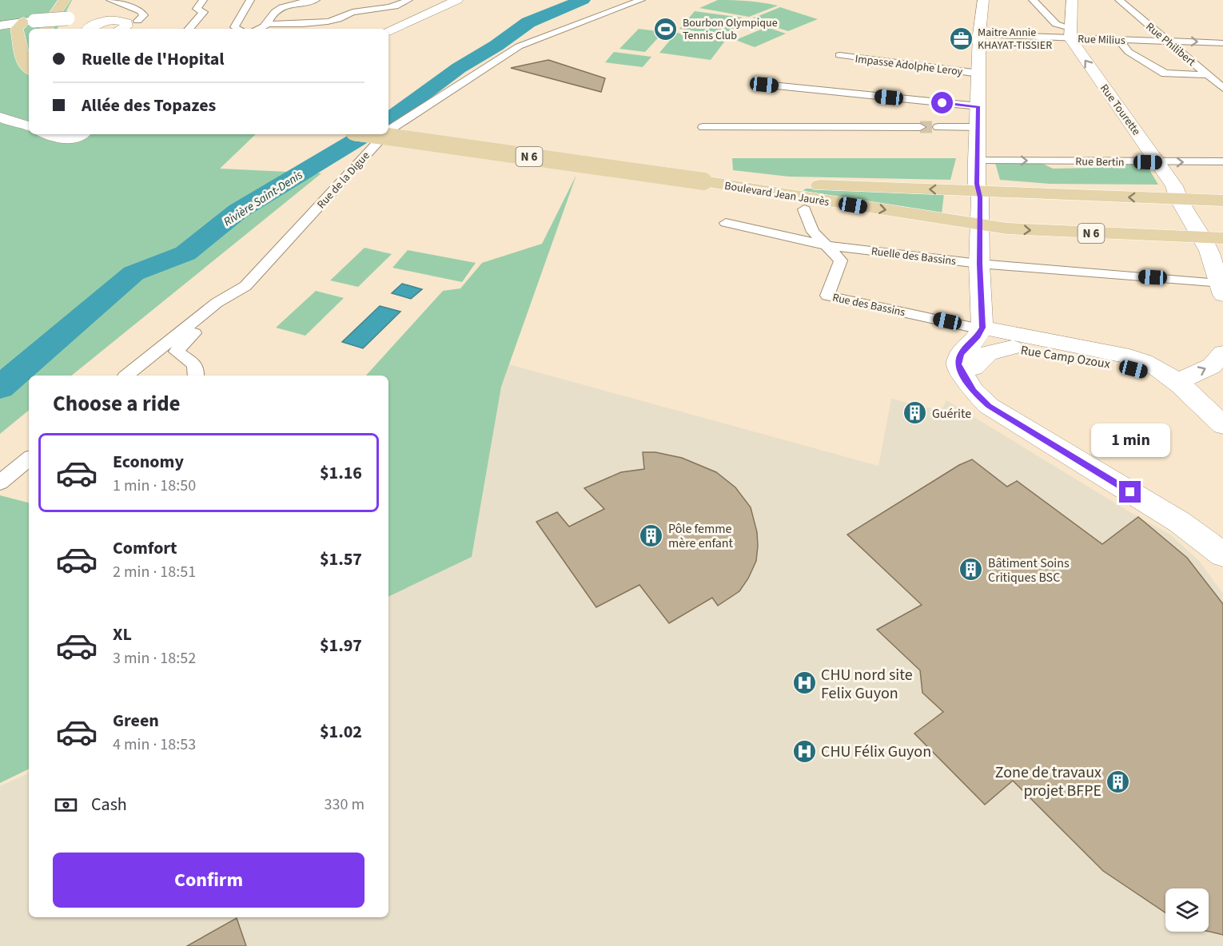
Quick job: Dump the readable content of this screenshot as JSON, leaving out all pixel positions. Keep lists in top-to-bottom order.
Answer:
{
  "streets": {
    "main road": [
      "Rue Tourette",
      "N 6",
      "Boulevard Jean Jaurès",
      "Rue Camp Ozoux"
    ],
    "street": [
      "Rue Milius",
      "Rue Philibert",
      "Impasse Adolphe Leroy",
      "Rue Bertin",
      "Rue de la Digue",
      "Ruelle des Bassins",
      "Rue des Bassins"
    ]
  },
  "crossings": [
    ["Rue Milius", "Rue Philibert"],
    ["Rue Milius", "Rue Tourette"],
    ["Rue Tourette", "Rue Bertin"],
    ["Rue Tourette", "Boulevard Jean Jaurès"],
    ["Rue Tourette", "Ruelle des Bassins"],
    ["N 6", "Boulevard Jean Jaurès"],
    ["Ruelle des Bassins", "Rue des Bassins"],
    ["Rue des Bassins", "Rue Camp Ozoux"]
  ],
  "one_way": ["Rue Tourette", "Rue Bertin"],
  "water": ["Rivière Saint-Denis"],
  "places": {
    "sports": ["Bourbon Olympique Tennis Club"],
    "office": ["Maitre Annie KHAYAT-TISSIER"],
    "building": [
      "Guérite",
      "Pôle femme mère enfant",
      "Bâtiment Soins Critiques BSC",
      "Zone de travaux projet BFPE"
    ],
    "hospital": ["CHU nord site Felix Guyon", "CHU Félix Guyon"]
  },
  "page": {
    "banner": ["Ruelle de l'Hopital", "Allée des Topazes"],
    "heading": "Choose a ride",
    "bubble": "1 min",
    "list": [
      {
        "name": "Economy",
        "note": "1 min · 18:50",
        "value": "$1.16"
      },
      {
        "name": "Comfort",
        "note": "2 min · 18:51",
        "value": "$1.57"
      },
      {
        "name": "XL",
        "note": "3 min · 18:52",
        "value": "$1.97"
      },
      {
        "name": "Green",
        "note": "4 min · 18:53",
        "value": "$1.02"
      }
    ],
    "pay": ["Cash", "330 m"],
    "buttons": "Confirm"
  }
}
